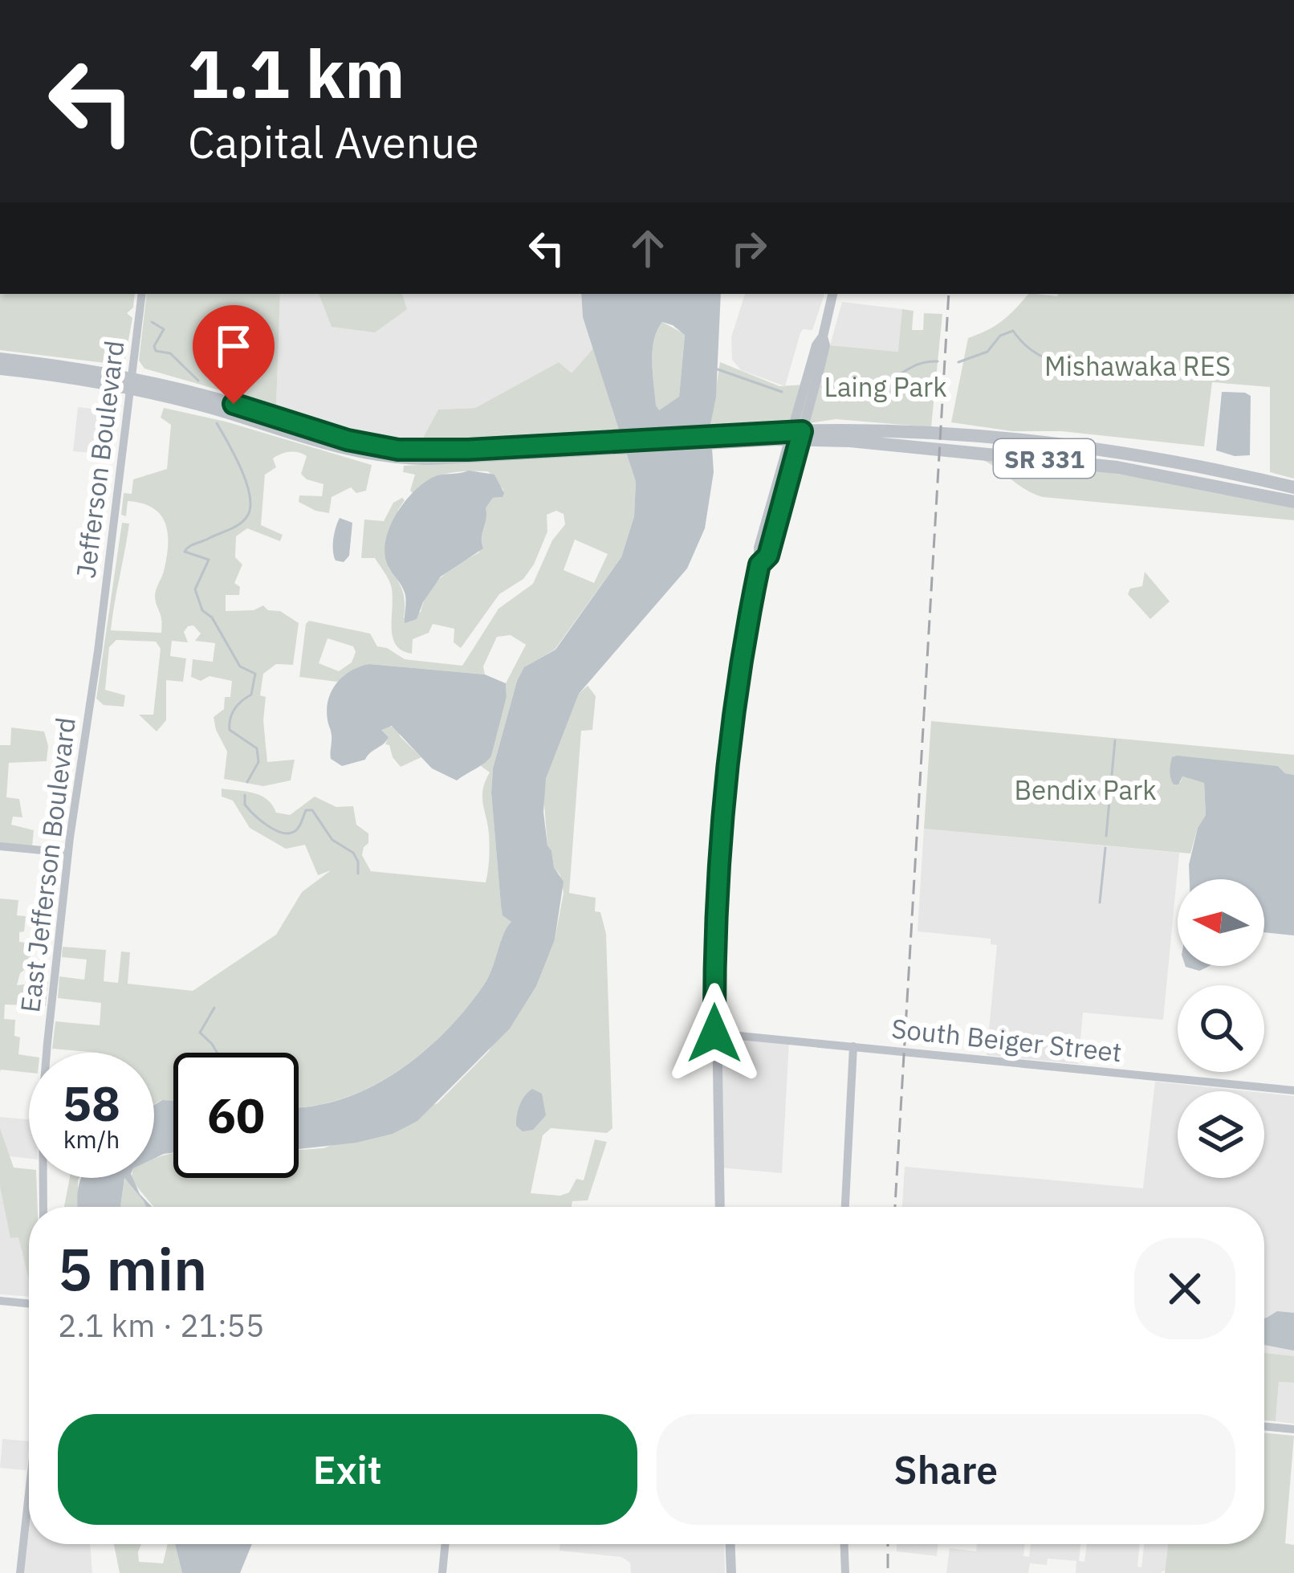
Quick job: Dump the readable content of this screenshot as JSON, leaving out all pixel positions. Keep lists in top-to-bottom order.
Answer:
{
  "streets": {
    "highway": ["SR 331"],
    "street": ["Jefferson Boulevard", "East Jefferson Boulevard", "South Beiger Street"]
  },
  "crossings": [
    ["SR 331", "Jefferson Boulevard"],
    ["Jefferson Boulevard", "East Jefferson Boulevard"]
  ],
  "parks": ["Mishawaka RES", "Laing Park", "Bendix Park"],
  "north": "left",
  "page": {
    "turn": ["1.1 km", "Capital Avenue"],
    "speed": "58 km/h",
    "limit": "60",
    "heading": ["5 min", "2.1 km · 21:55"],
    "buttons": ["Exit", "Share"]
  }
}
